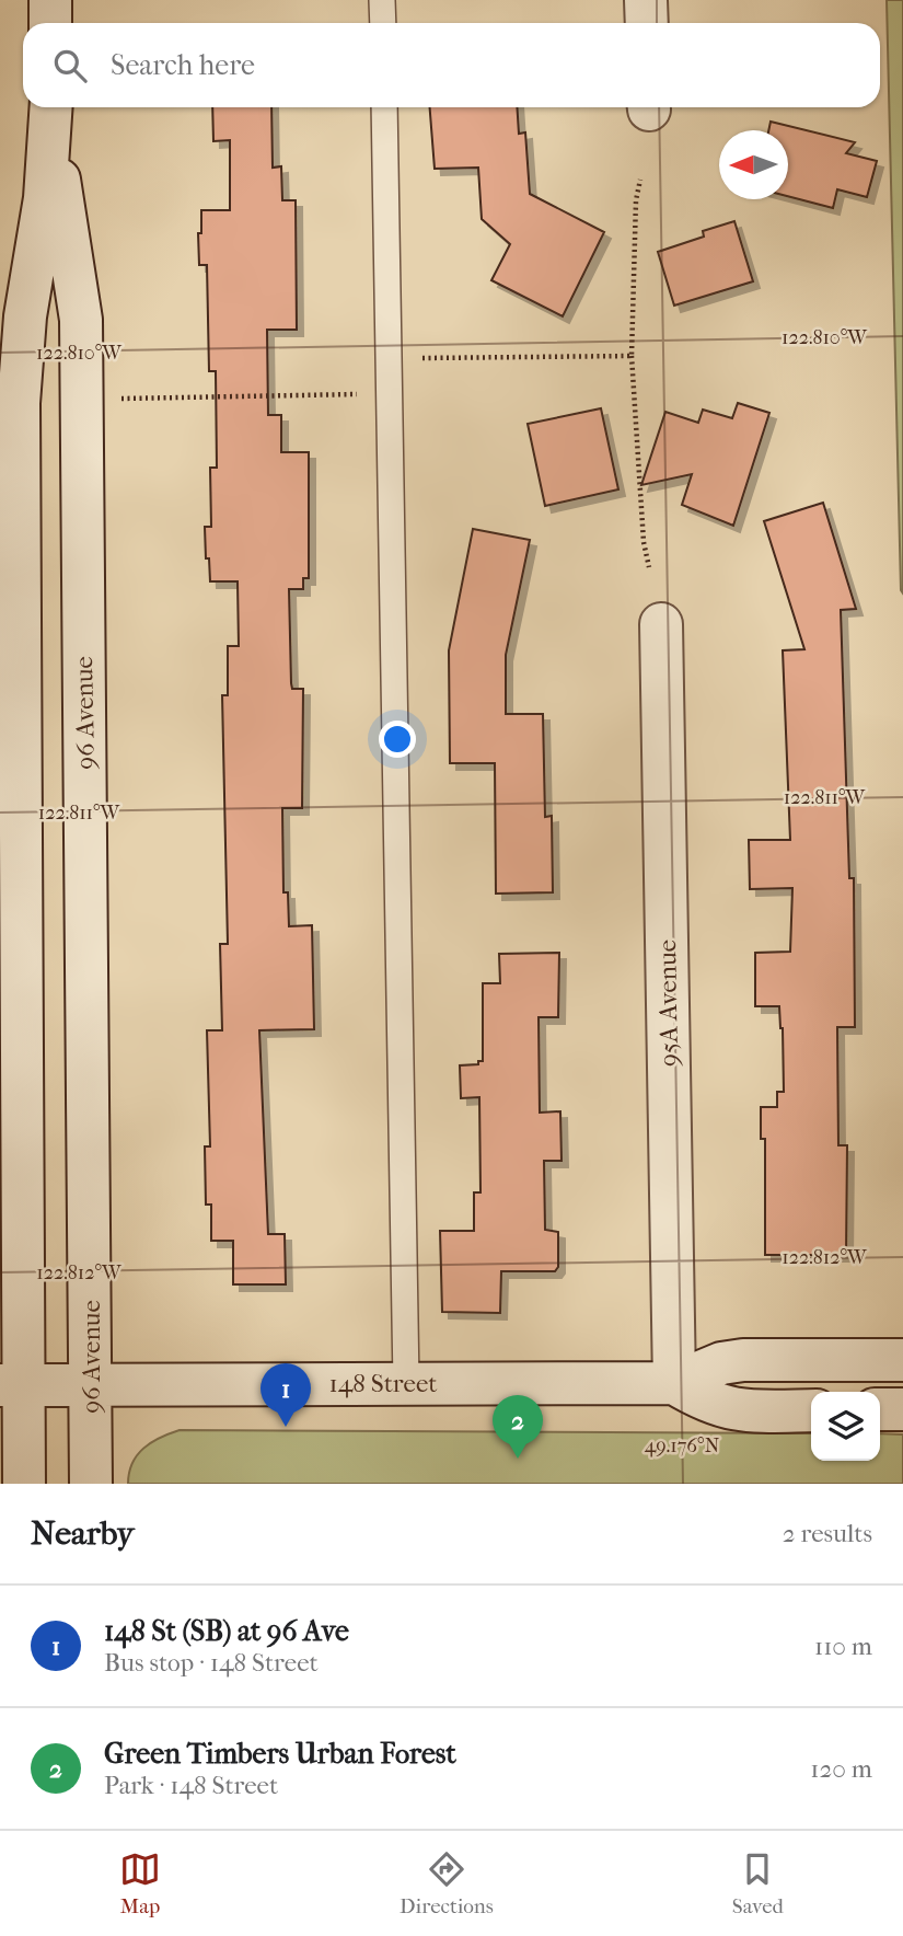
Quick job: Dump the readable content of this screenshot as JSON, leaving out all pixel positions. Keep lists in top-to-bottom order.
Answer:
{
  "streets": {
    "main road": ["96 Avenue", "95A Avenue", "148 Street"]
  },
  "crossings": [
    ["96 Avenue", "148 Street"],
    ["95A Avenue", "148 Street"]
  ],
  "north": "left",
  "page": {
    "search": "Search here",
    "pins": ["1", "2"],
    "heading": ["Nearby", "2 results"],
    "list": [
      {
        "mark": "1",
        "name": "148 St (SB) at 96 Ave",
        "note": "Bus stop · 148 Street",
        "value": "110 m"
      },
      {
        "mark": "2",
        "name": "Green Timbers Urban Forest",
        "note": "Park · 148 Street",
        "value": "120 m"
      }
    ],
    "nav": ["Map", "Directions", "Saved"]
  },
  "coordinates": [
    "122.810°W",
    "122.811°W",
    "122.812°W",
    "49.176°N"
  ]
}
